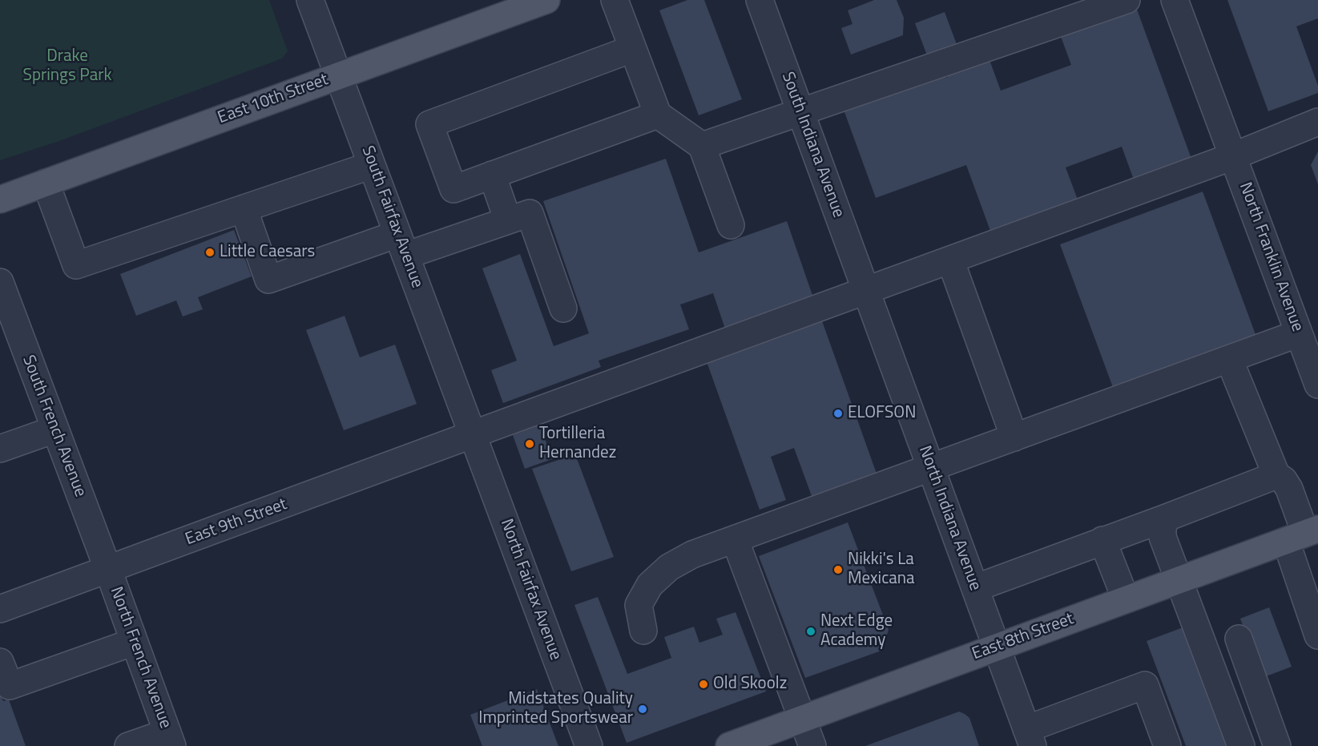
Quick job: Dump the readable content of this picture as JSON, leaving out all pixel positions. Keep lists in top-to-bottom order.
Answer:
{
  "streets": {
    "main road": ["East 10th Street", "East 8th Street"],
    "street": [
      "South Indiana Avenue",
      "South Fairfax Avenue",
      "North Franklin Avenue",
      "South French Avenue",
      "North Indiana Avenue",
      "East 9th Street",
      "North Fairfax Avenue",
      "North French Avenue"
    ]
  },
  "crossings": [
    ["East 10th Street", "South Fairfax Avenue"],
    ["South Indiana Avenue", "North Indiana Avenue"],
    ["South Indiana Avenue", "East 9th Street"],
    ["South Fairfax Avenue", "East 9th Street"],
    ["South Fairfax Avenue", "North Fairfax Avenue"],
    ["North Franklin Avenue", "East 9th Street"],
    ["South French Avenue", "East 9th Street"],
    ["South French Avenue", "North French Avenue"],
    ["North Indiana Avenue", "East 9th Street"],
    ["North Indiana Avenue", "East 8th Street"],
    ["East 9th Street", "North Fairfax Avenue"],
    ["East 9th Street", "North French Avenue"]
  ],
  "parks": ["Drake Springs Park"],
  "places": [
    "Little Caesars",
    "ELOFSON",
    "Tortilleria Hernandez",
    "Nikki's La Mexicana",
    "Next Edge Academy",
    "Old Skoolz",
    "Midstates Quality Imprinted Sportswear"
  ]
}
